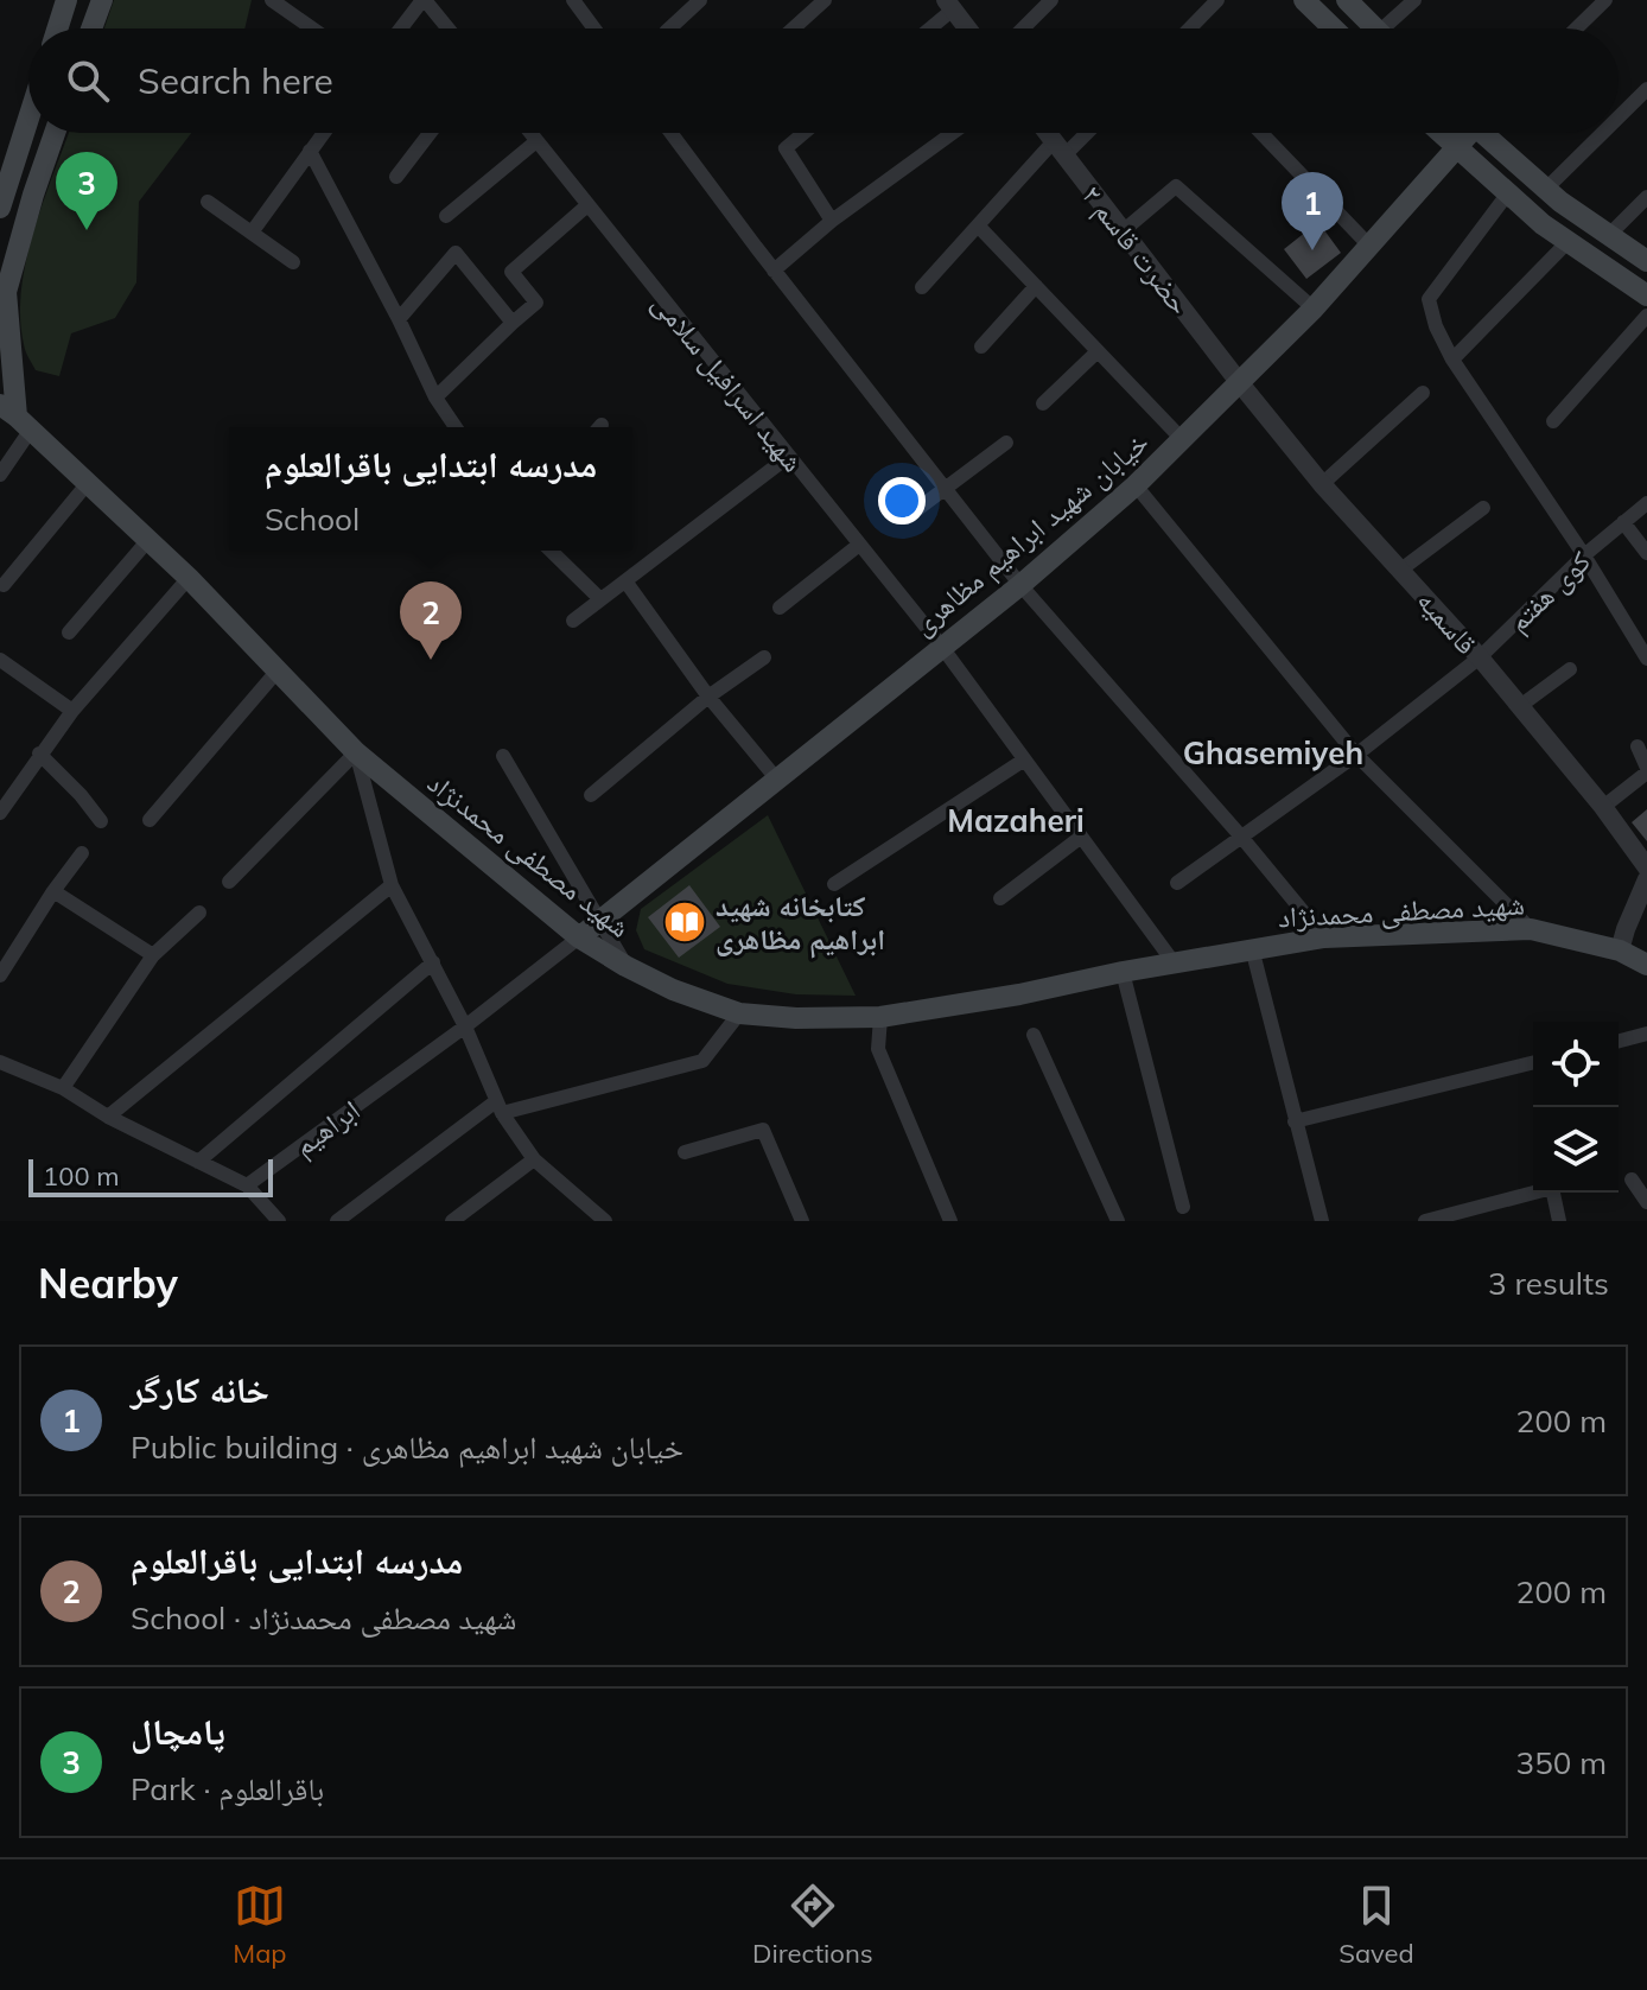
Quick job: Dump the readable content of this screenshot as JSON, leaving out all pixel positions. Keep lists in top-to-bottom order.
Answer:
{
  "streets": {
    "main road": ["خیابان شهید ابراهیم مظاهری", "شهید مصطفی محمدنژاد"],
    "street": [
      "۲ حضرت قاسم",
      "شهید اسرافیل سلامی",
      "کوی هفتم",
      "قاسمیه",
      "ابراهیم"
    ]
  },
  "crossings": [
    ["۲ حضرت قاسم", "خیابان شهید ابراهیم مظاهری"],
    ["۲ حضرت قاسم", "قاسمیه"],
    ["شهید اسرافیل سلامی", "خیابان شهید ابراهیم مظاهری"],
    ["شهید اسرافیل سلامی", "شهید مصطفی محمدنژاد"],
    ["خیابان شهید ابراهیم مظاهری", "قاسمیه"],
    ["خیابان شهید ابراهیم مظاهری", "شهید مصطفی محمدنژاد"],
    ["خیابان شهید ابراهیم مظاهری", "ابراهیم"],
    ["کوی هفتم", "قاسمیه"],
    ["شهید مصطفی محمدنژاد", "ابراهیم"]
  ],
  "districts": ["Ghasemiyeh", "Mazaheri"],
  "places": {
    "library": ["کتابخانه شهید ابراهیم مظاهری"]
  },
  "scale_bar": "100 m",
  "page": {
    "search": "Search here",
    "pins": ["3", "1", "2"],
    "popup": ["مدرسه ابتدایی باقرالعلوم", "School"],
    "scale": "100 m",
    "heading": ["Nearby", "3 results"],
    "list": [
      {
        "mark": "1",
        "name": "خانه کارگر",
        "note": "Public building · خیابان شهید ابراهیم مظاهری",
        "value": "200 m"
      },
      {
        "mark": "2",
        "name": "مدرسه ابتدایی باقرالعلوم",
        "note": "School · شهید مصطفی محمدنژاد",
        "value": "200 m"
      },
      {
        "mark": "3",
        "name": "پامچال",
        "note": "Park · باقرالعلوم",
        "value": "350 m"
      }
    ],
    "nav": ["Map", "Directions", "Saved"]
  }
}
